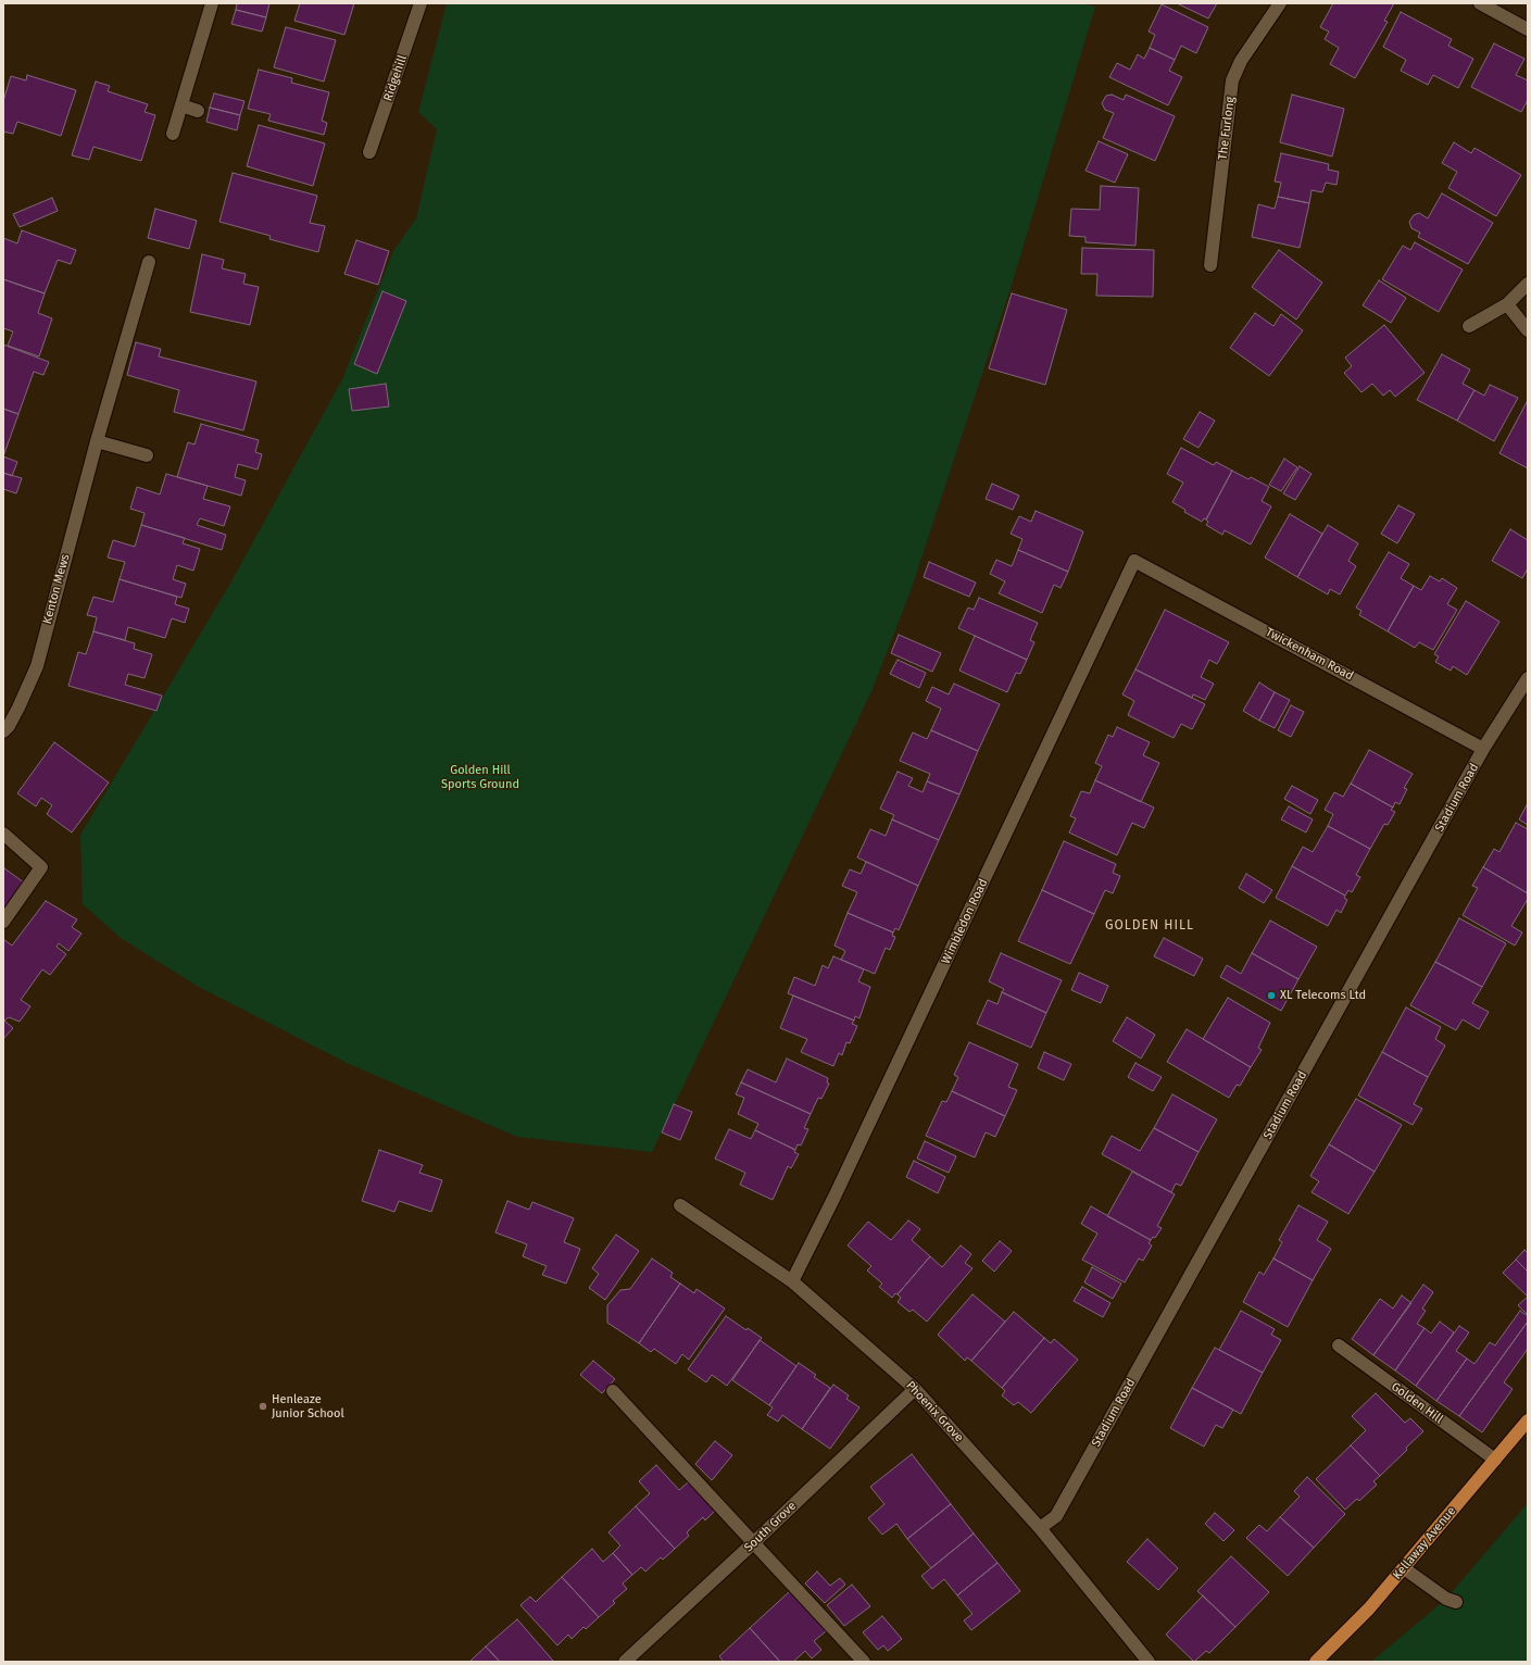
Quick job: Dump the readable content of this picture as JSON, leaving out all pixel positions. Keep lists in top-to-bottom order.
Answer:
{
  "streets": {
    "main road": ["Kellaway Avenue"],
    "street": [
      "Ridgehill",
      "The Furlong",
      "Kenton Mews",
      "Twickenham Road",
      "Stadium Road",
      "Wimbledon Road",
      "Golden Hill",
      "Phoenix Grove",
      "South Grove"
    ]
  },
  "crossings": [
    ["Twickenham Road", "Stadium Road"],
    ["Twickenham Road", "Wimbledon Road"],
    ["Stadium Road", "Phoenix Grove"],
    ["Wimbledon Road", "Phoenix Grove"],
    ["Golden Hill", "Kellaway Avenue"],
    ["Phoenix Grove", "South Grove"]
  ],
  "districts": ["GOLDEN HILL"],
  "parks": ["Golden Hill Sports Ground"],
  "places": ["XL Telecoms Ltd", "Henleaze Junior School"]
}
